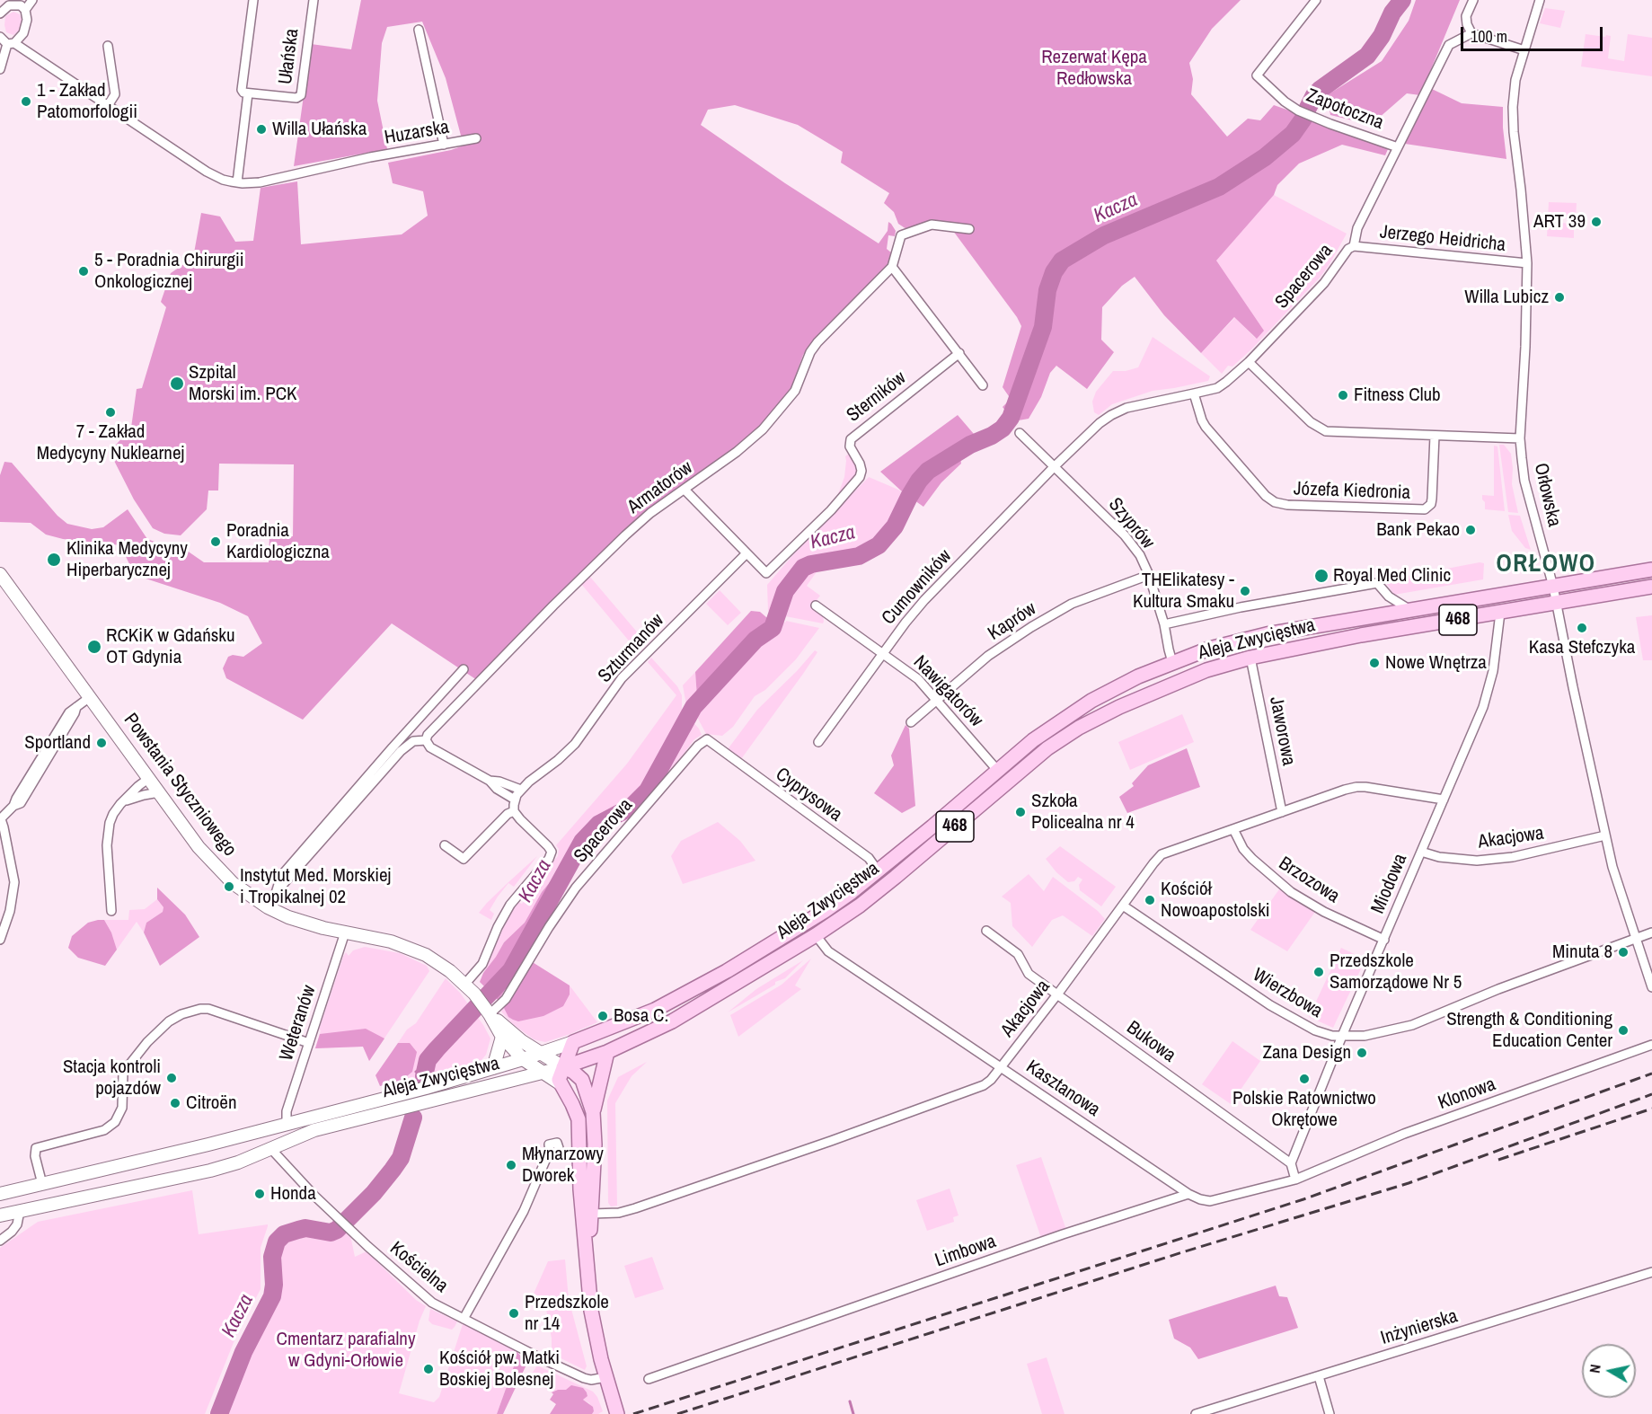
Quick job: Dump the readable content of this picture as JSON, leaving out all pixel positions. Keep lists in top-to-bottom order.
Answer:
{
  "streets": {
    "main road": ["468", "Aleja Zwycięstwa", "Powstania Styczniowego"],
    "street": [
      "Ułańska",
      "Zapotoczna",
      "Huzarska",
      "Jerzego Heidricha",
      "Spacerowa",
      "Sterników",
      "Armatorów",
      "Józefa Kiedronia",
      "Orłowska",
      "Szyprów",
      "Cumowników",
      "Kaprów",
      "Szturmanów",
      "Nawigatorów",
      "Jaworowa",
      "Cyprysowa",
      "Akacjowa",
      "Brzozowa",
      "Miodowa",
      "Wierzbowa",
      "Weteranów",
      "Bukowa",
      "Kasztanowa",
      "Klonowa",
      "Limbowa",
      "Kościelna",
      "Inżynierska"
    ]
  },
  "crossings": [
    ["Zapotoczna", "Spacerowa"],
    ["Jerzego Heidricha", "Spacerowa"],
    ["Jerzego Heidricha", "Orłowska"],
    ["Spacerowa", "Józefa Kiedronia"],
    ["Spacerowa", "Szyprów"],
    ["Spacerowa", "Cumowników"],
    ["Spacerowa", "Powstania Styczniowego"],
    ["Spacerowa", "Cyprysowa"],
    ["Sterników", "Szturmanów"],
    ["Orłowska", "Aleja Zwycięstwa"],
    ["Orłowska", "Akacjowa"],
    ["Orłowska", "Wierzbowa"],
    ["Szyprów", "Cumowników"],
    ["Szyprów", "Kaprów"],
    ["Szyprów", "Aleja Zwycięstwa"],
    ["Cumowników", "Nawigatorów"],
    ["Kaprów", "Nawigatorów"],
    ["Aleja Zwycięstwa", "Nawigatorów"],
    ["Aleja Zwycięstwa", "Jaworowa"],
    ["Aleja Zwycięstwa", "Powstania Styczniowego"],
    ["Aleja Zwycięstwa", "Cyprysowa"],
    ["Aleja Zwycięstwa", "Miodowa"],
    ["Aleja Zwycięstwa", "Weteranów"],
    ["Aleja Zwycięstwa", "Kasztanowa"],
    ["Aleja Zwycięstwa", "Kościelna"],
    ["Jaworowa", "Akacjowa"],
    ["Powstania Styczniowego", "Weteranów"],
    ["Akacjowa", "Brzozowa"],
    ["Akacjowa", "Miodowa"],
    ["Akacjowa", "Wierzbowa"],
    ["Akacjowa", "Bukowa"],
    ["Akacjowa", "Kasztanowa"],
    ["Brzozowa", "Miodowa"],
    ["Miodowa", "Wierzbowa"],
    ["Miodowa", "Bukowa"],
    ["Kasztanowa", "Limbowa"],
    ["Klonowa", "Limbowa"]
  ],
  "districts": ["ORŁOWO"],
  "water": ["Kacza"],
  "parks": ["Rezerwat Kępa Redłowska", "Cmentarz parafialny w Gdyni-Orłowie"],
  "places": [
    "1 - Zakład Patomorfologii",
    "Willa Ułańska",
    "ART 39",
    "5 - Poradnia Chirurgii Onkologicznej",
    "Willa Lubicz",
    "Szpital Morski im. PCK",
    "Fitness Club",
    "7 - Zakład Medycyny Nuklearnej",
    "Bank Pekao",
    "Poradnia Kardiologiczna",
    "Klinika Medycyny Hiperbarycznej",
    "Royal Med Clinic",
    "THElikatesy - Kultura Smaku",
    "Kasa Stefczyka",
    "RCKiK w Gdańsku OT Gdynia",
    "Nowe Wnętrza",
    "Sportland",
    "Szkoła Policealna nr 4",
    "Instytut Med. Morskiej i Tropikalnej 02",
    "Kościół Nowoapostolski",
    "Minuta 8",
    "Przedszkole Samorządowe Nr 5",
    "Bosa C.",
    "Strength & Conditioning Education Center",
    "Zana Design",
    "Stacja kontroli pojazdów",
    "Polskie Ratownictwo Okrętowe",
    "Citroën",
    "Młynarzowy Dworek",
    "Honda",
    "Przedszkole nr 14",
    "Kościół pw. Matki Boskiej Bolesnej"
  ],
  "scale_bar": "100 m",
  "north": "left"
}
